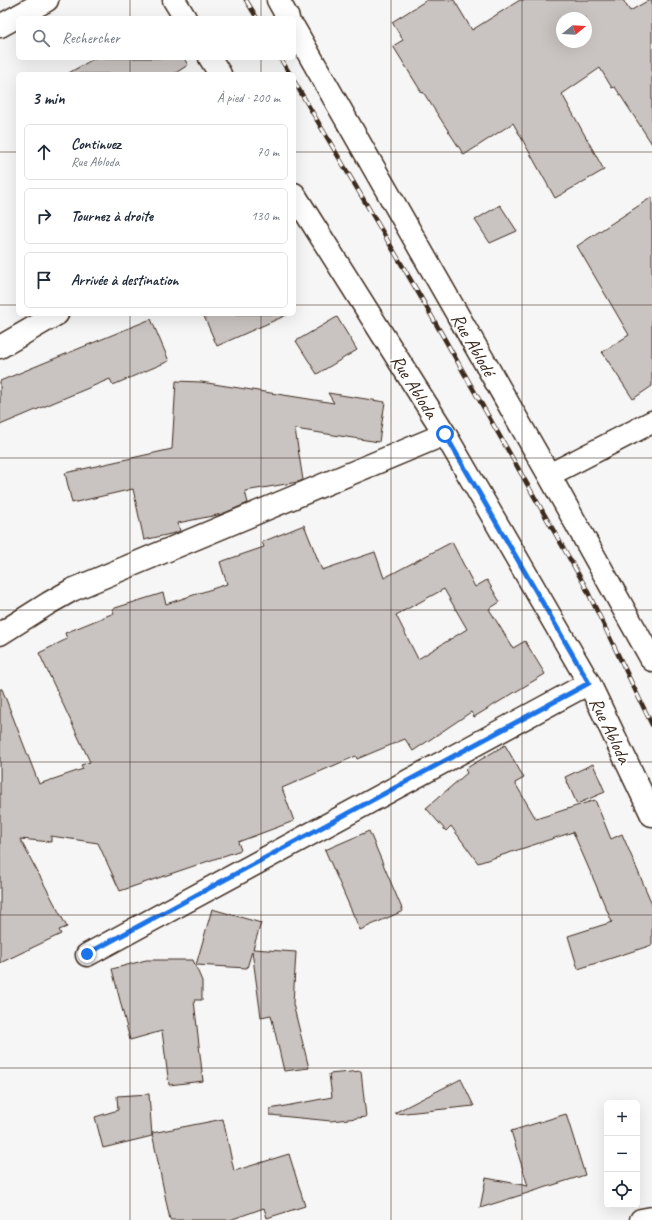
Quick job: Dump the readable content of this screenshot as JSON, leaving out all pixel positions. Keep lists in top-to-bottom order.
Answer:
{
  "streets": {
    "street": ["Rue Ablodé", "Rue Abloda"]
  },
  "north": "right",
  "page": {
    "search": "Rechercher",
    "heading": ["3 min", "À pied · 200 m"],
    "list": [
      ["Continuez", "Rue Abloda", "70 m"],
      ["Tournez à droite", "130 m"],
      "Arrivée à destination"
    ],
    "map_buttons": ["+", "−"]
  }
}
